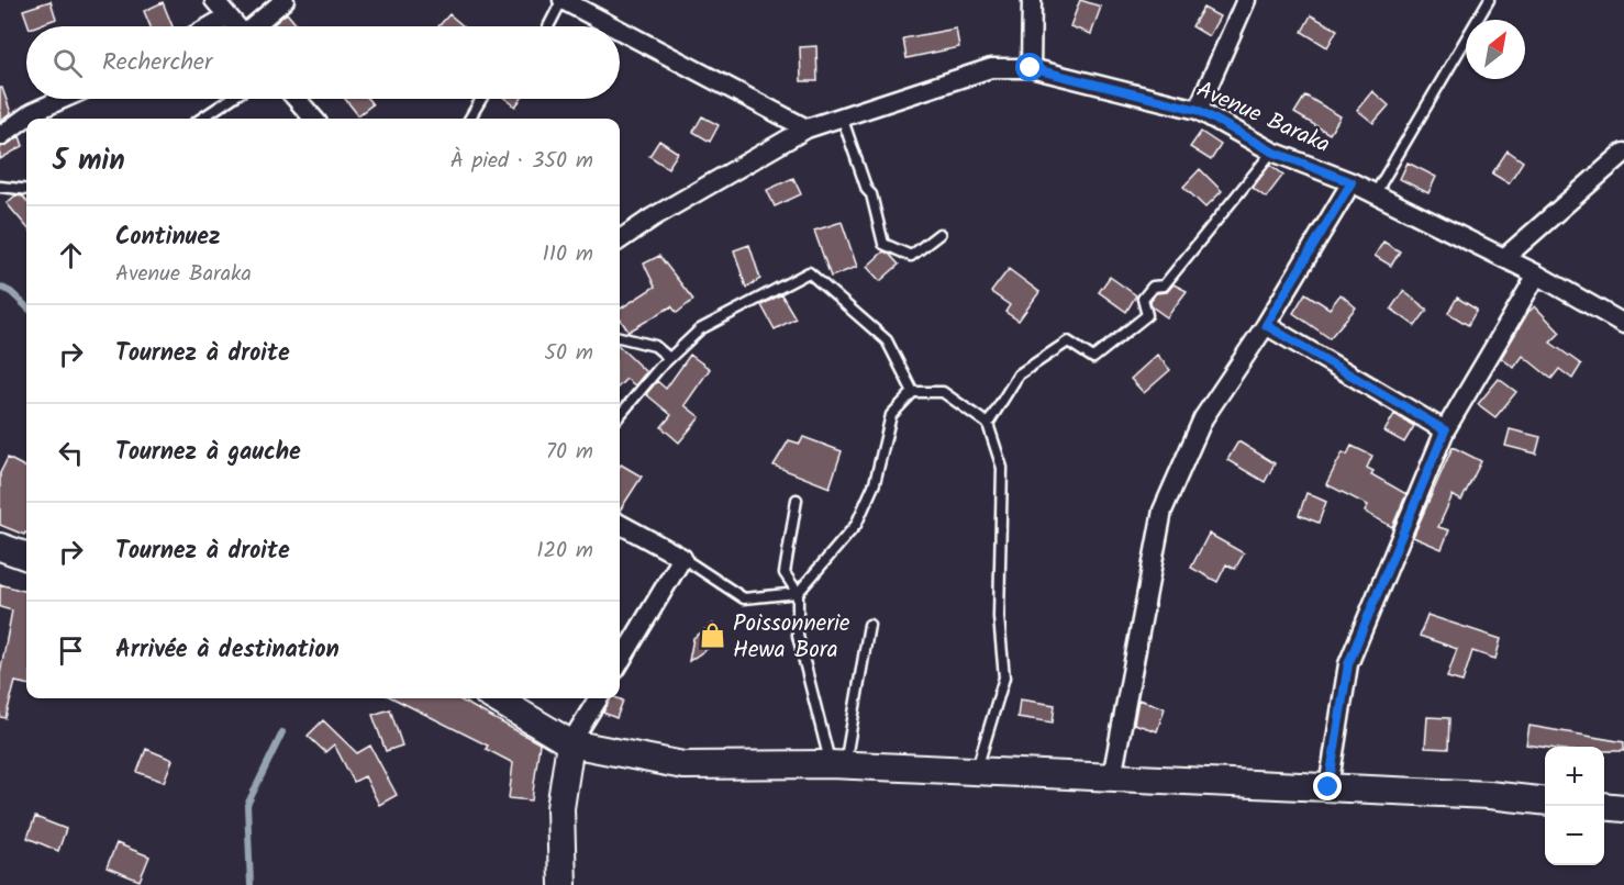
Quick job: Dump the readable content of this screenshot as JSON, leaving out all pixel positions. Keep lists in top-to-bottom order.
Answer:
{
  "streets": {
    "street": ["Avenue Baraka"]
  },
  "places": {
    "shop": ["Poissonnerie Hewa Bora"]
  },
  "north": "top right",
  "page": {
    "search": "Rechercher",
    "heading": ["5 min", "À pied · 350 m"],
    "list": [
      ["Continuez", "Avenue Baraka", "110 m"],
      ["Tournez à droite", "50 m"],
      ["Tournez à gauche", "70 m"],
      ["Tournez à droite", "120 m"],
      "Arrivée à destination"
    ],
    "map_buttons": ["+", "−"]
  }
}
